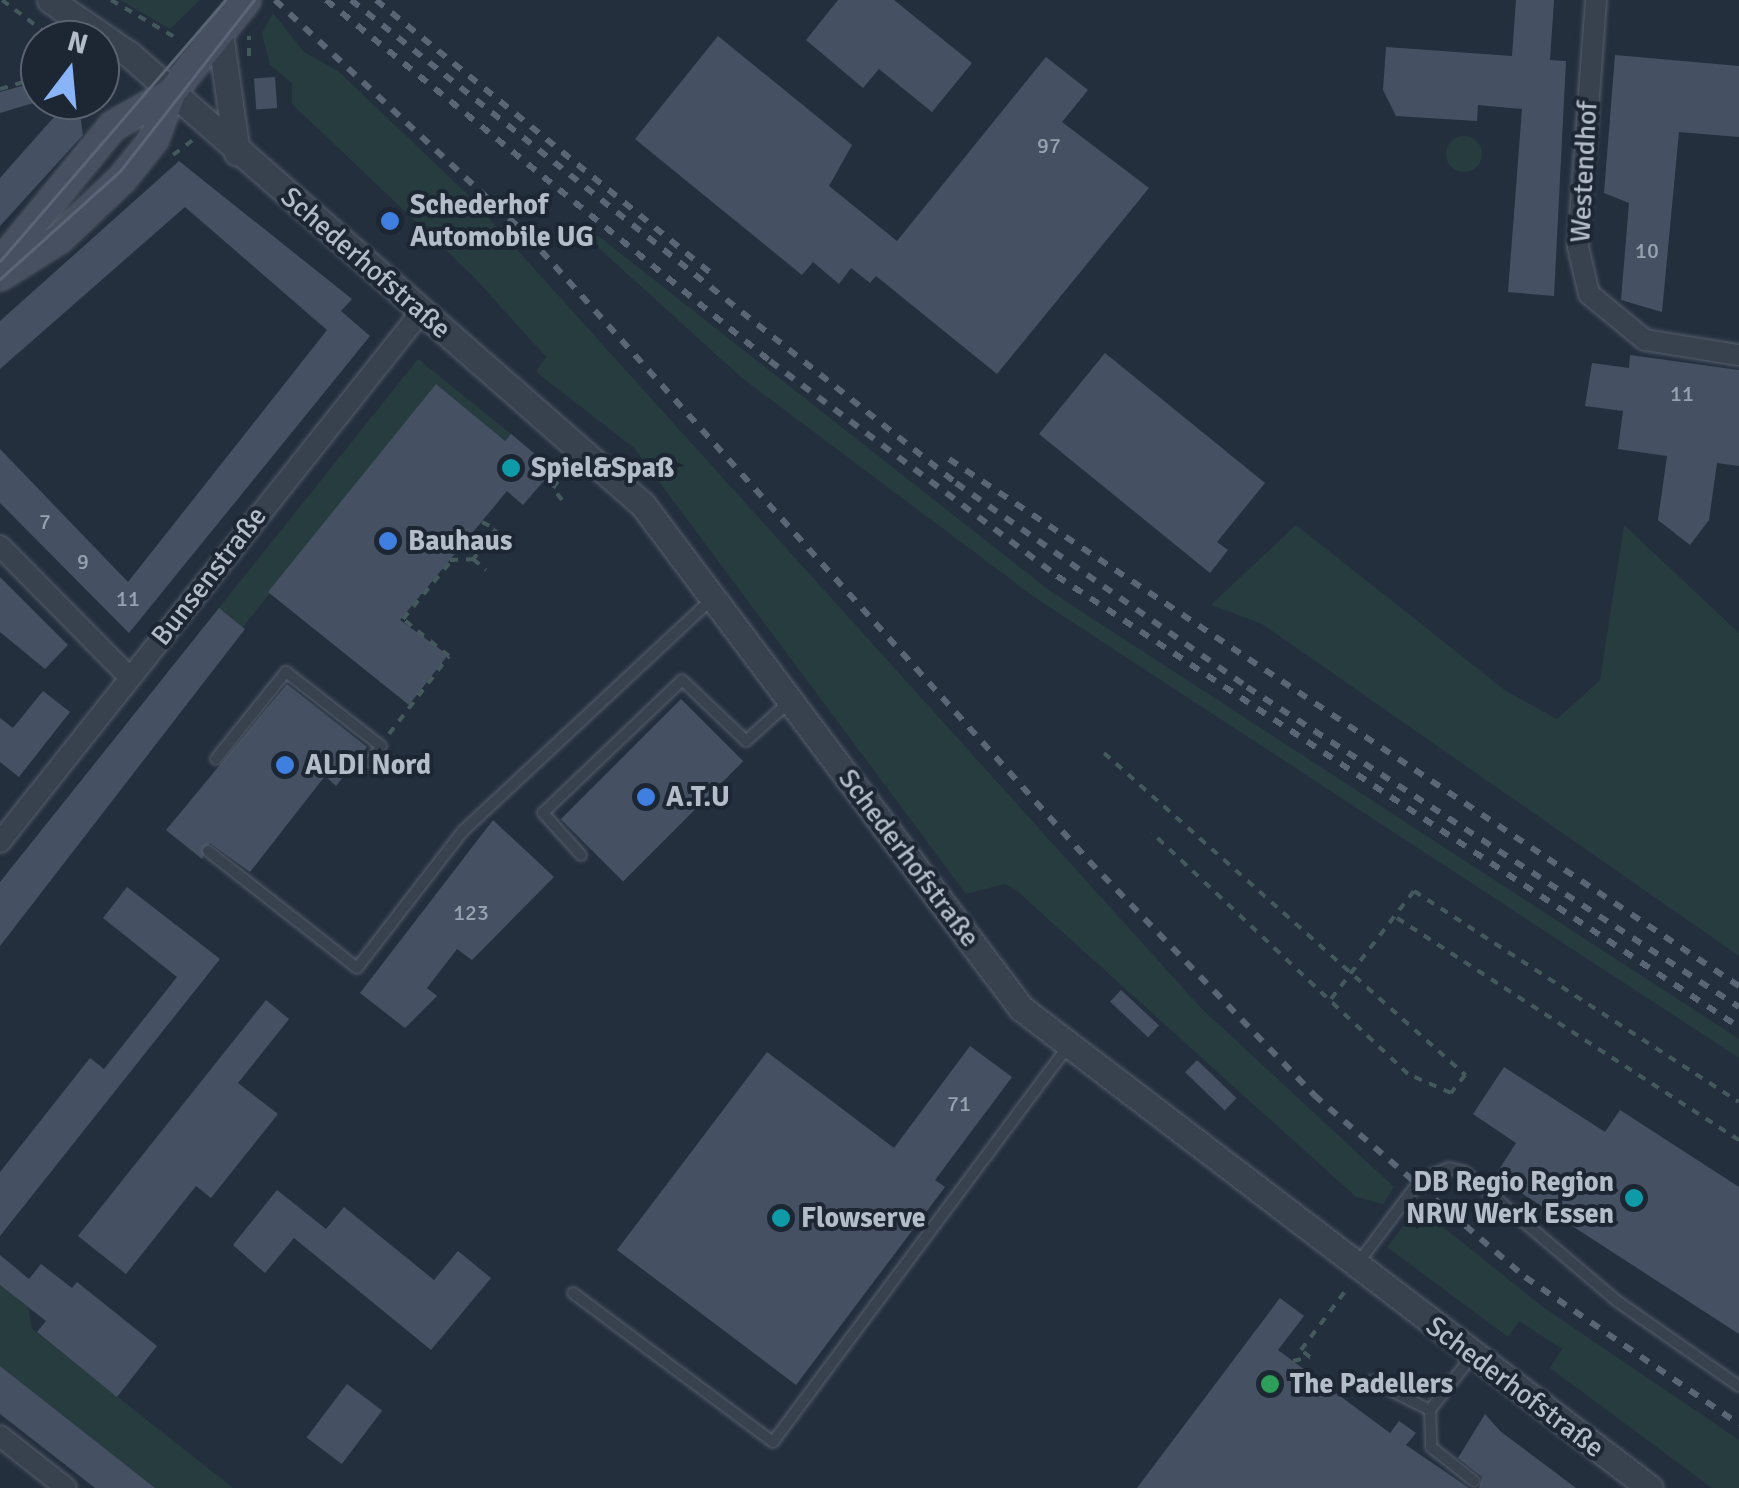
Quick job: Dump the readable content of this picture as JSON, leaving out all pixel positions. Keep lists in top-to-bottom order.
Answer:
{
  "streets": {
    "street": ["Westendhof", "Schederhofstraße", "Bunsenstraße"]
  },
  "crossings": [
    ["Schederhofstraße", "Bunsenstraße"]
  ],
  "places": [
    "Schederhof Automobile UG",
    "Spiel&Spaß",
    "Bauhaus",
    "ALDI Nord",
    "A.T.U",
    "DB Regio Region NRW Werk Essen",
    "Flowserve",
    "The Padellers"
  ],
  "house_numbers": [
    "97",
    "10",
    "11",
    "7",
    "9",
    "11",
    "123",
    "71"
  ],
  "north": "top"
}
